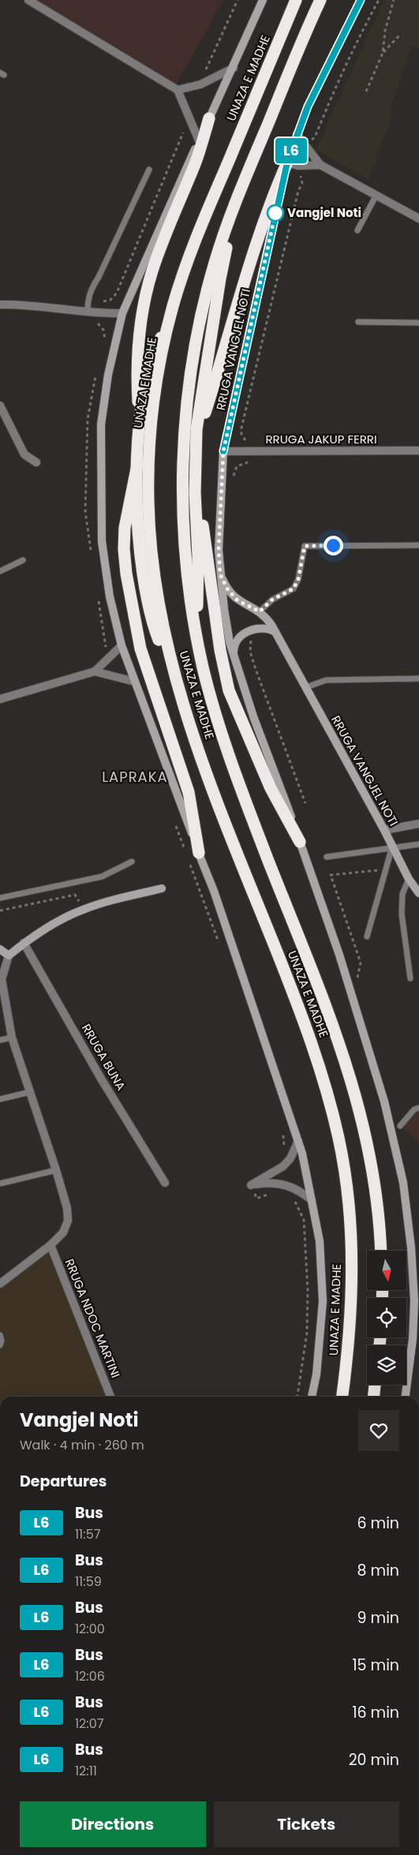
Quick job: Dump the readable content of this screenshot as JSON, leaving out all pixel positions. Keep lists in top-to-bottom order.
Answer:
{
  "streets": {
    "highway": ["UNAZA E MADHE"],
    "main road": ["RRUGA VANGJEL NOTI"],
    "street": ["RRUGA JAKUP FERRI", "RRUGA BUNA", "RRUGA NDOC MARTINI"]
  },
  "crossings": [
    ["RRUGA VANGJEL NOTI", "RRUGA JAKUP FERRI"]
  ],
  "districts": ["LAPRAKA"],
  "places": ["Vangjel Noti"],
  "lines": ["bus line L6"],
  "north": "bottom",
  "page": {
    "on_map": "L6",
    "heading": [
      ["Vangjel Noti", "Walk · 4 min · 260 m"],
      "Departures"
    ],
    "list": [
      {
        "mark": "L6",
        "name": "Bus",
        "note": "11:57",
        "value": "6 min"
      },
      {
        "mark": "L6",
        "name": "Bus",
        "note": "11:59",
        "value": "8 min"
      },
      {
        "mark": "L6",
        "name": "Bus",
        "note": "12:00",
        "value": "9 min"
      },
      {
        "mark": "L6",
        "name": "Bus",
        "note": "12:06",
        "value": "15 min"
      },
      {
        "mark": "L6",
        "name": "Bus",
        "note": "12:07",
        "value": "16 min"
      },
      {
        "mark": "L6",
        "name": "Bus",
        "note": "12:11",
        "value": "20 min"
      }
    ],
    "buttons": ["Directions", "Tickets"]
  }
}
